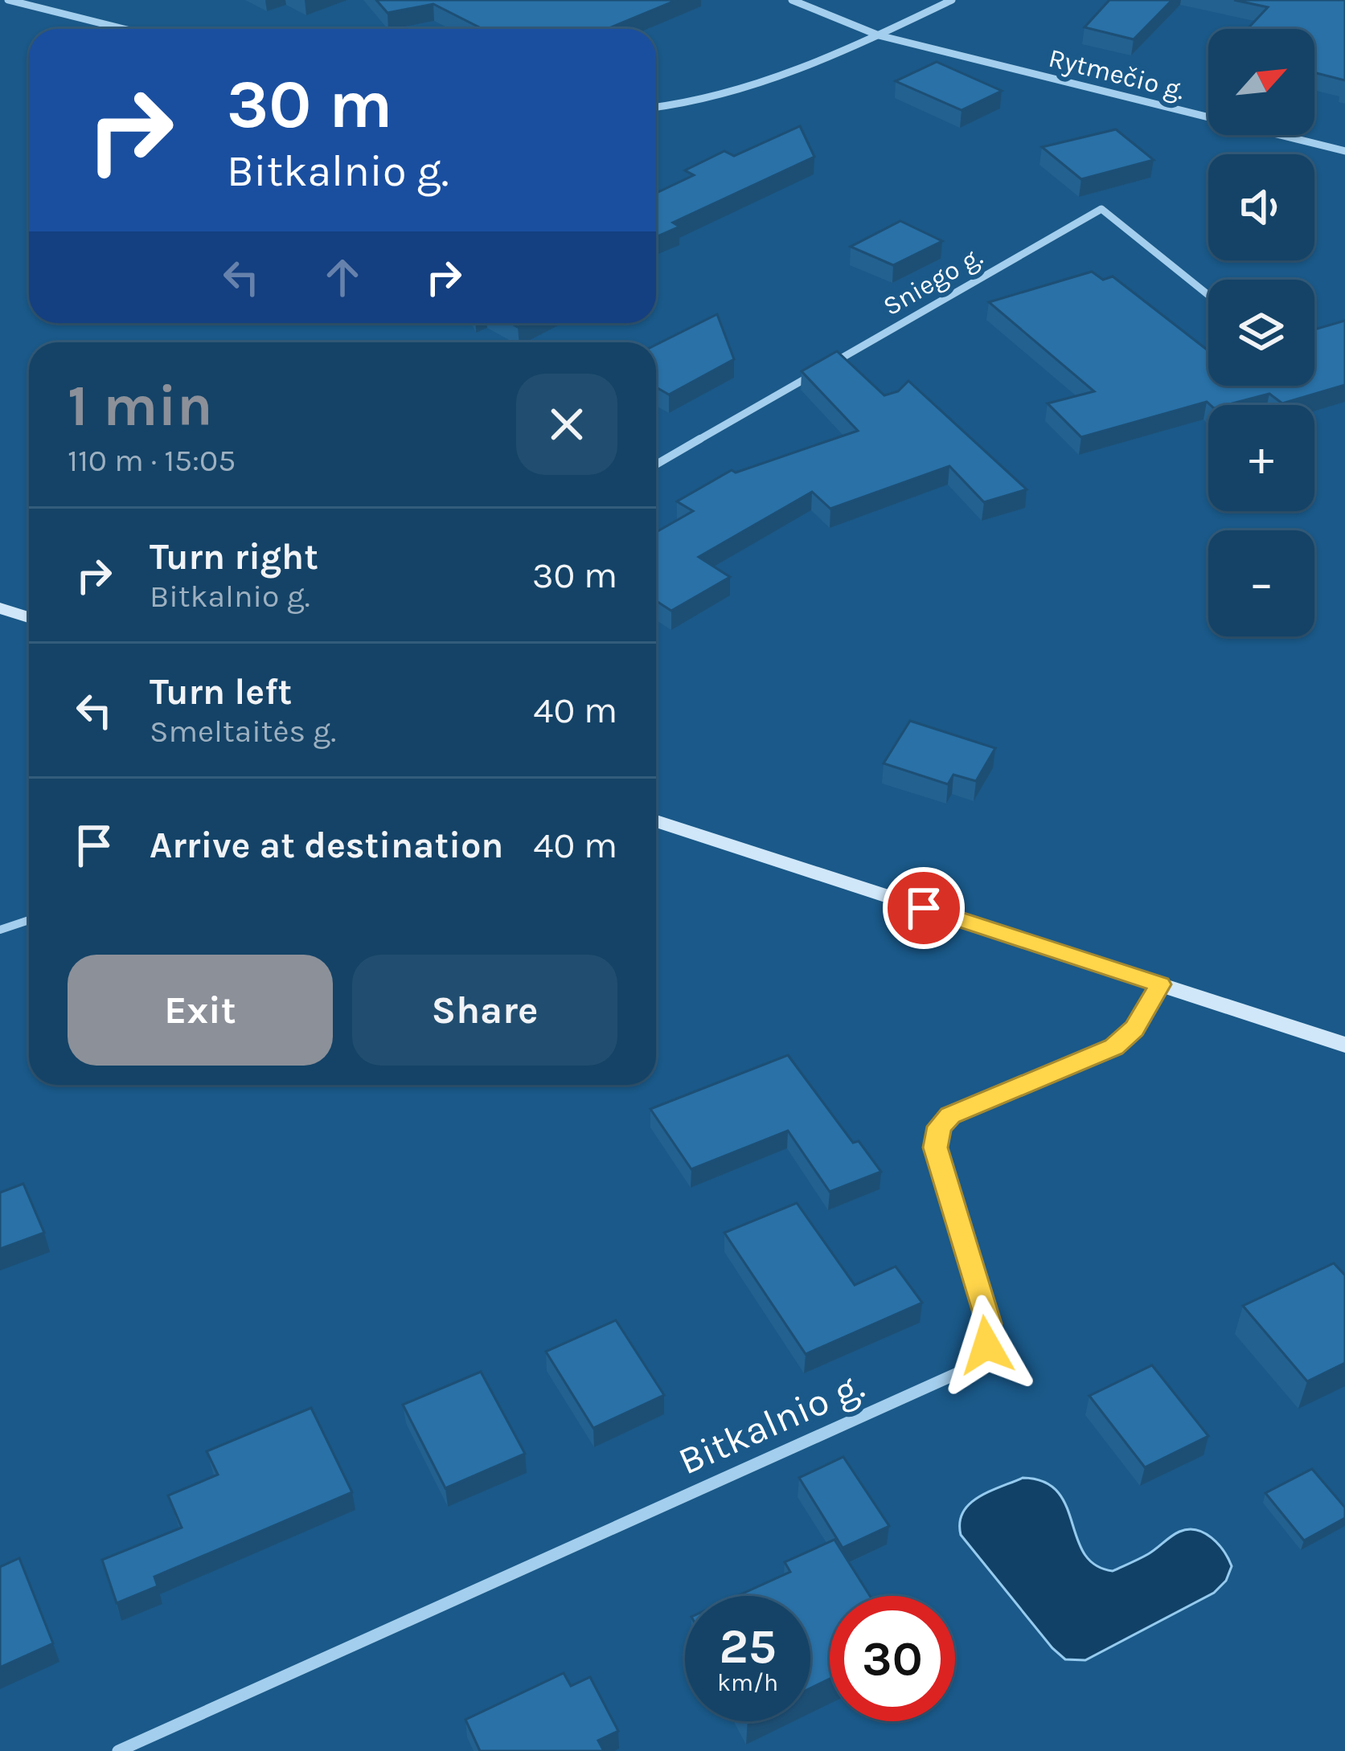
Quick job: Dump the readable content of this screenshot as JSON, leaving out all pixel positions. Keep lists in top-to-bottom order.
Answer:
{
  "streets": {
    "street": ["Rytmečio g.", "Sniego g.", "Bitkalnio g."]
  },
  "north": "top right",
  "page": {
    "map_buttons": ["+", "−"],
    "turn": ["30 m", "Bitkalnio g."],
    "heading": ["1 min", "110 m · 15:05"],
    "list": [
      {
        "name": "Turn right",
        "note": "Bitkalnio g.",
        "value": "30 m"
      },
      {
        "name": "Turn left",
        "note": "Smeltaitės g.",
        "value": "40 m"
      },
      {
        "name": "Arrive at destination",
        "value": "40 m"
      }
    ],
    "buttons": ["Exit", "Share"],
    "speed": "25 km/h",
    "limit": "30"
  }
}
